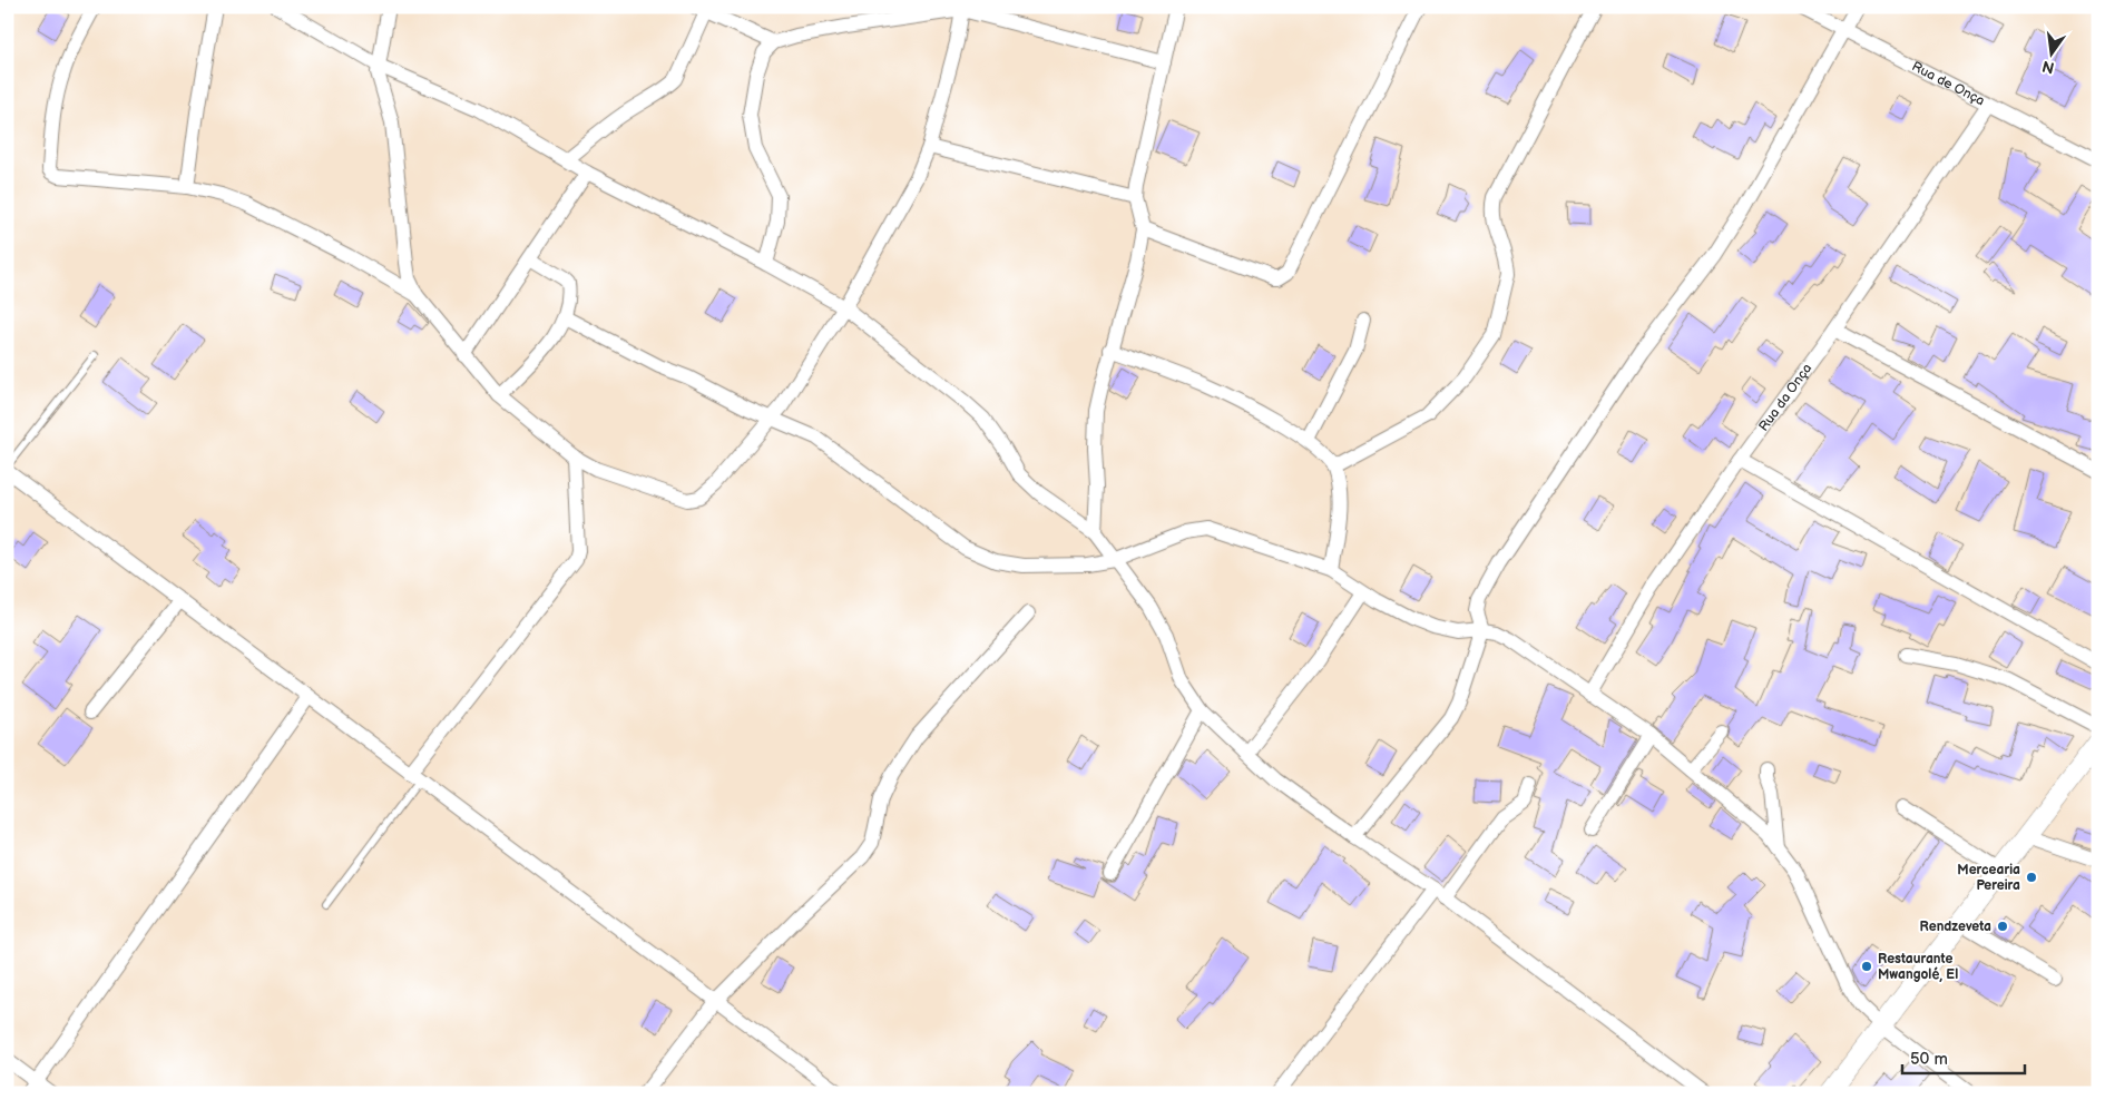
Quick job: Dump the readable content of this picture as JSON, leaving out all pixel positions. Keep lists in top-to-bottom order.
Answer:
{
  "streets": {
    "street": ["Rua de Onça", "Rua da Onça"]
  },
  "crossings": [
    ["Rua de Onça", "Rua da Onça"]
  ],
  "places": ["Mercearia Pereira", "Rendzeveta", "Restaurante Mwangolé, El"],
  "scale_bar": "50 m",
  "north": "bottom"
}
